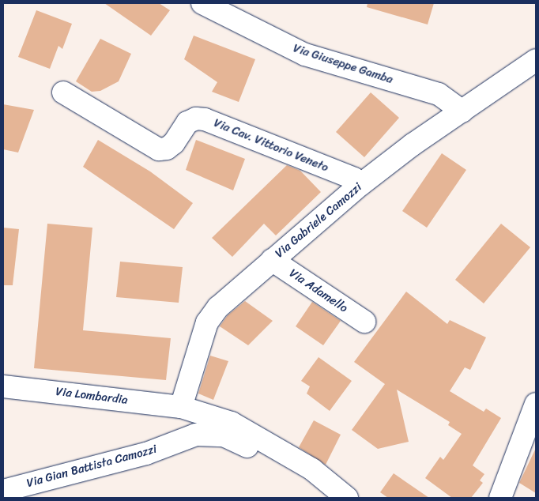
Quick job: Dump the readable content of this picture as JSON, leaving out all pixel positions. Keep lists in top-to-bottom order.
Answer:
{
  "streets": {
    "street": [
      "Via Giuseppe Gamba",
      "Via Cav. Vittorio Veneto",
      "Via Gabriele Camozzi",
      "Via Adamello",
      "Via Lombardia",
      "Via Gian Battista Camozzi"
    ]
  },
  "crossings": [
    ["Via Giuseppe Gamba", "Via Gabriele Camozzi"],
    ["Via Cav. Vittorio Veneto", "Via Gabriele Camozzi"],
    ["Via Gabriele Camozzi", "Via Adamello"],
    ["Via Gabriele Camozzi", "Via Lombardia"]
  ]
}
